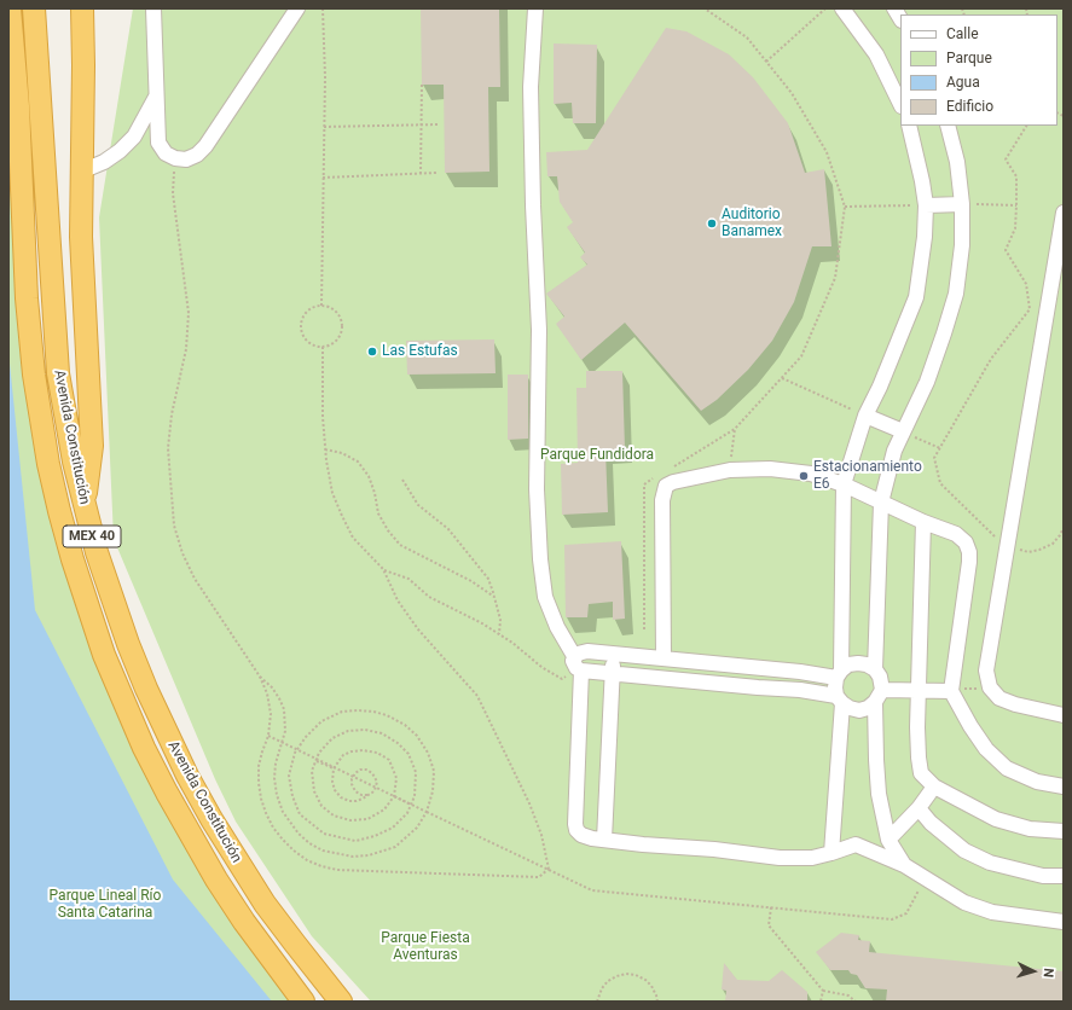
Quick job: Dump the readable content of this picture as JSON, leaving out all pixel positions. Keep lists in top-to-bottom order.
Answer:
{
  "streets": {
    "highway": ["Avenida Constitución", "MEX 40"]
  },
  "parks": ["Parque Fundidora", "Parque Lineal Río Santa Catarina", "Parque Fiesta Aventuras"],
  "places": ["Auditorio Banamex", "Las Estufas", "Estacionamiento E6"],
  "legend": [
    "Calle",
    "Parque",
    "Agua",
    "Edificio"
  ],
  "north": "right"
}
